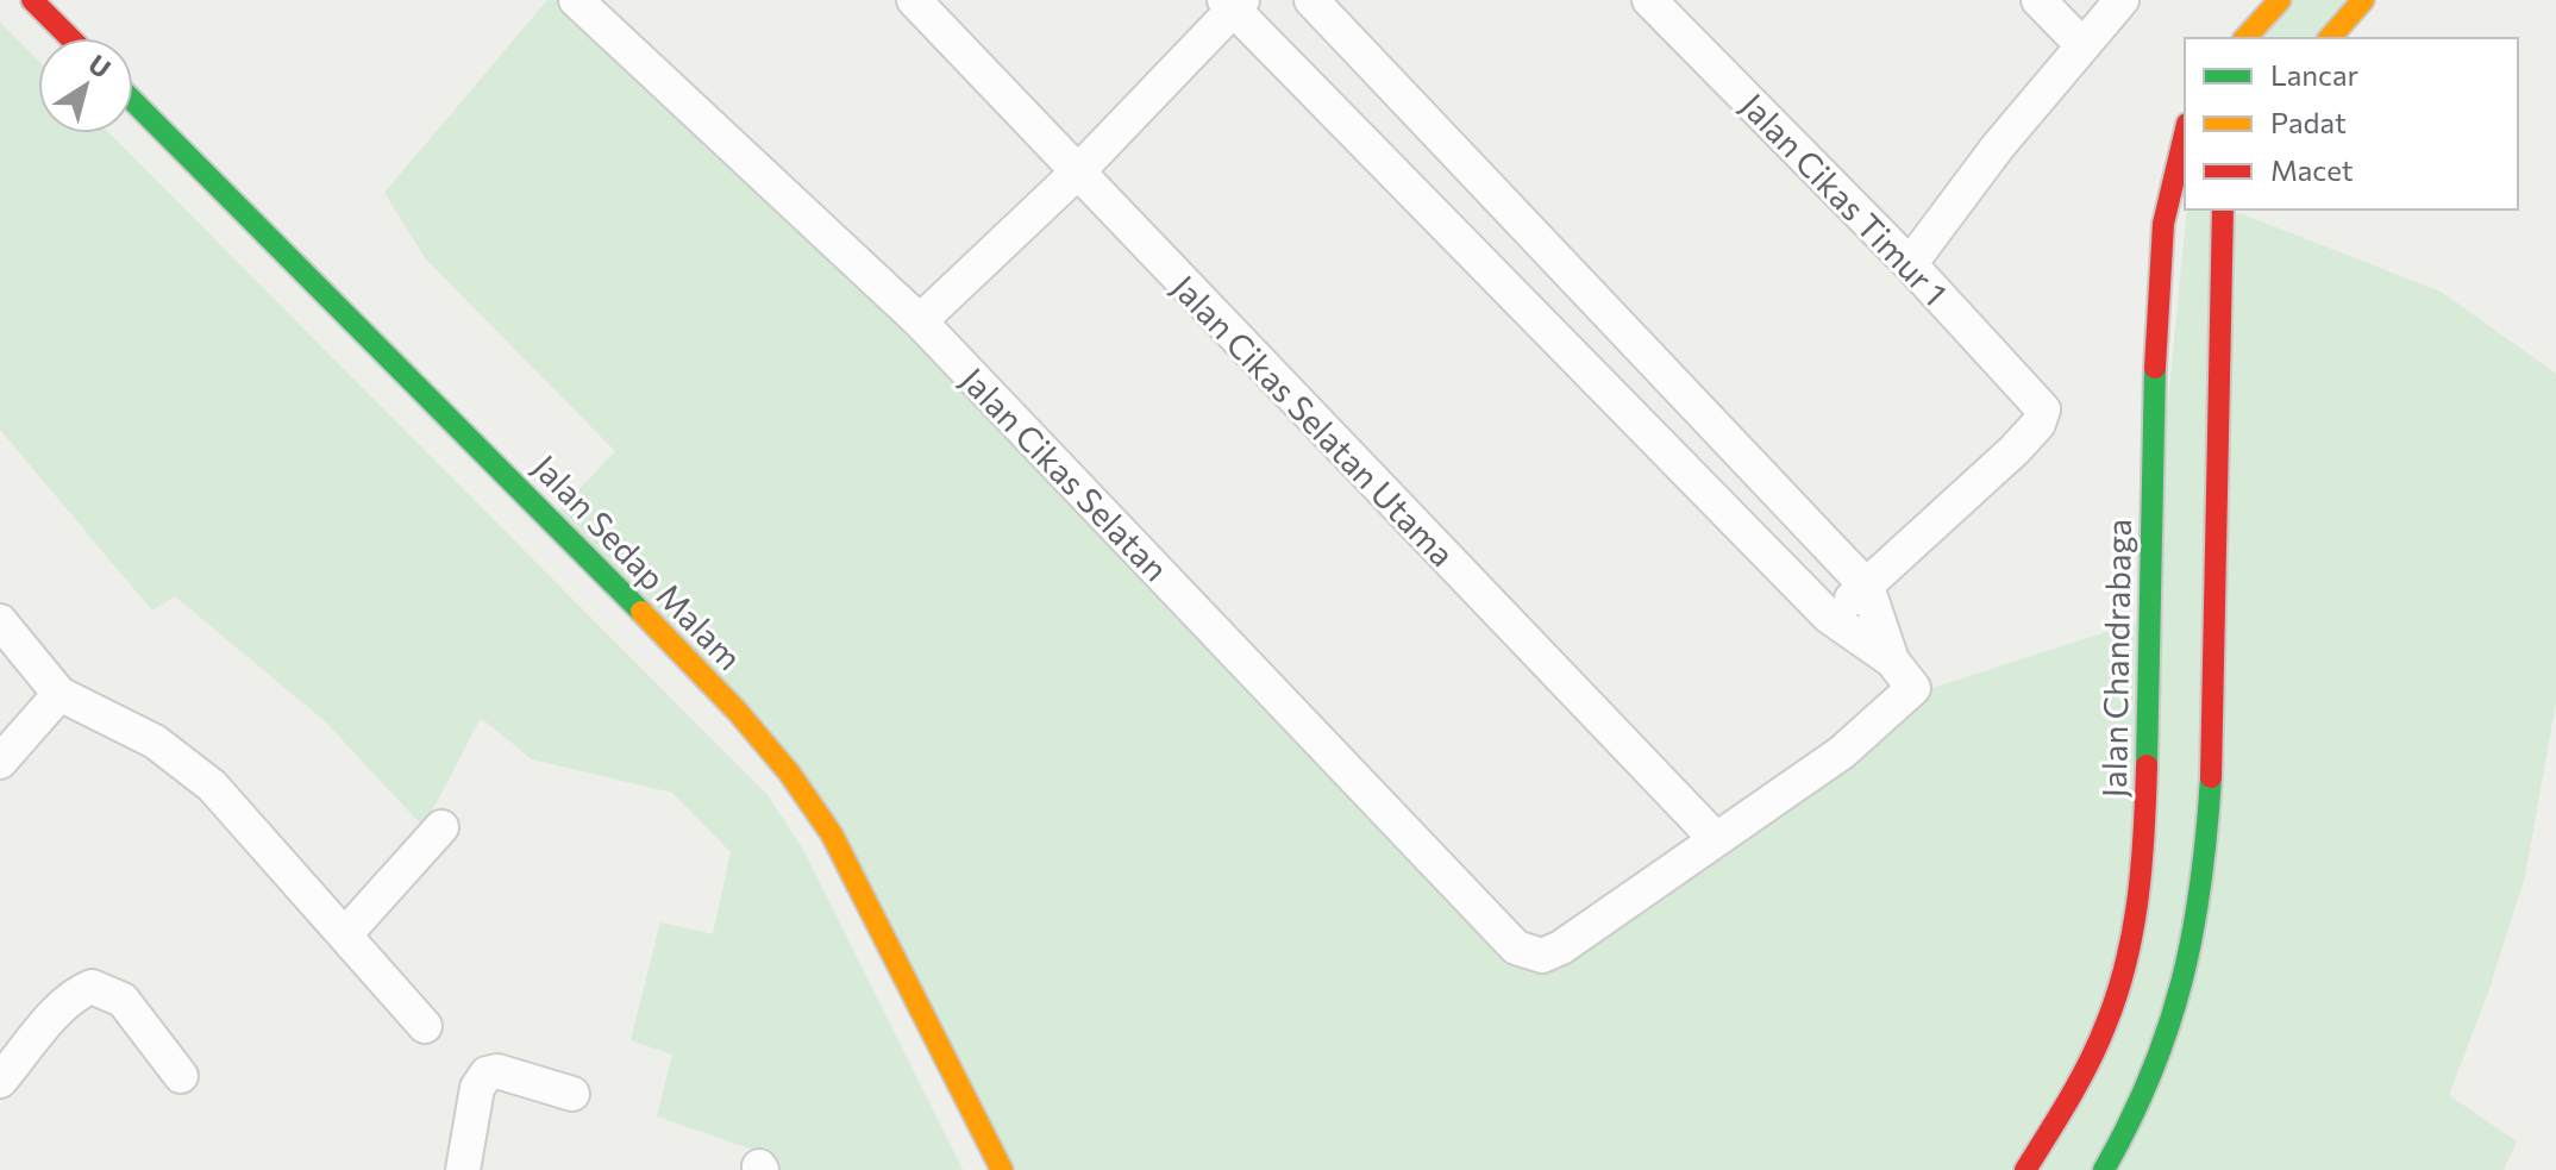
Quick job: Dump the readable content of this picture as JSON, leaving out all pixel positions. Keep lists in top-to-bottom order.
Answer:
{
  "streets": {
    "street": [
      "Jalan Cikas Timur 1",
      "Jalan Cikas Selatan Utama",
      "Jalan Cikas Selatan",
      "Jalan Sedap Malam",
      "Jalan Chandrabaga"
    ]
  },
  "crossings": [
    ["Jalan Cikas Selatan Utama", "Jalan Cikas Selatan"]
  ],
  "legend": ["Lancar", "Padat", "Macet"],
  "north": "top right"
}
